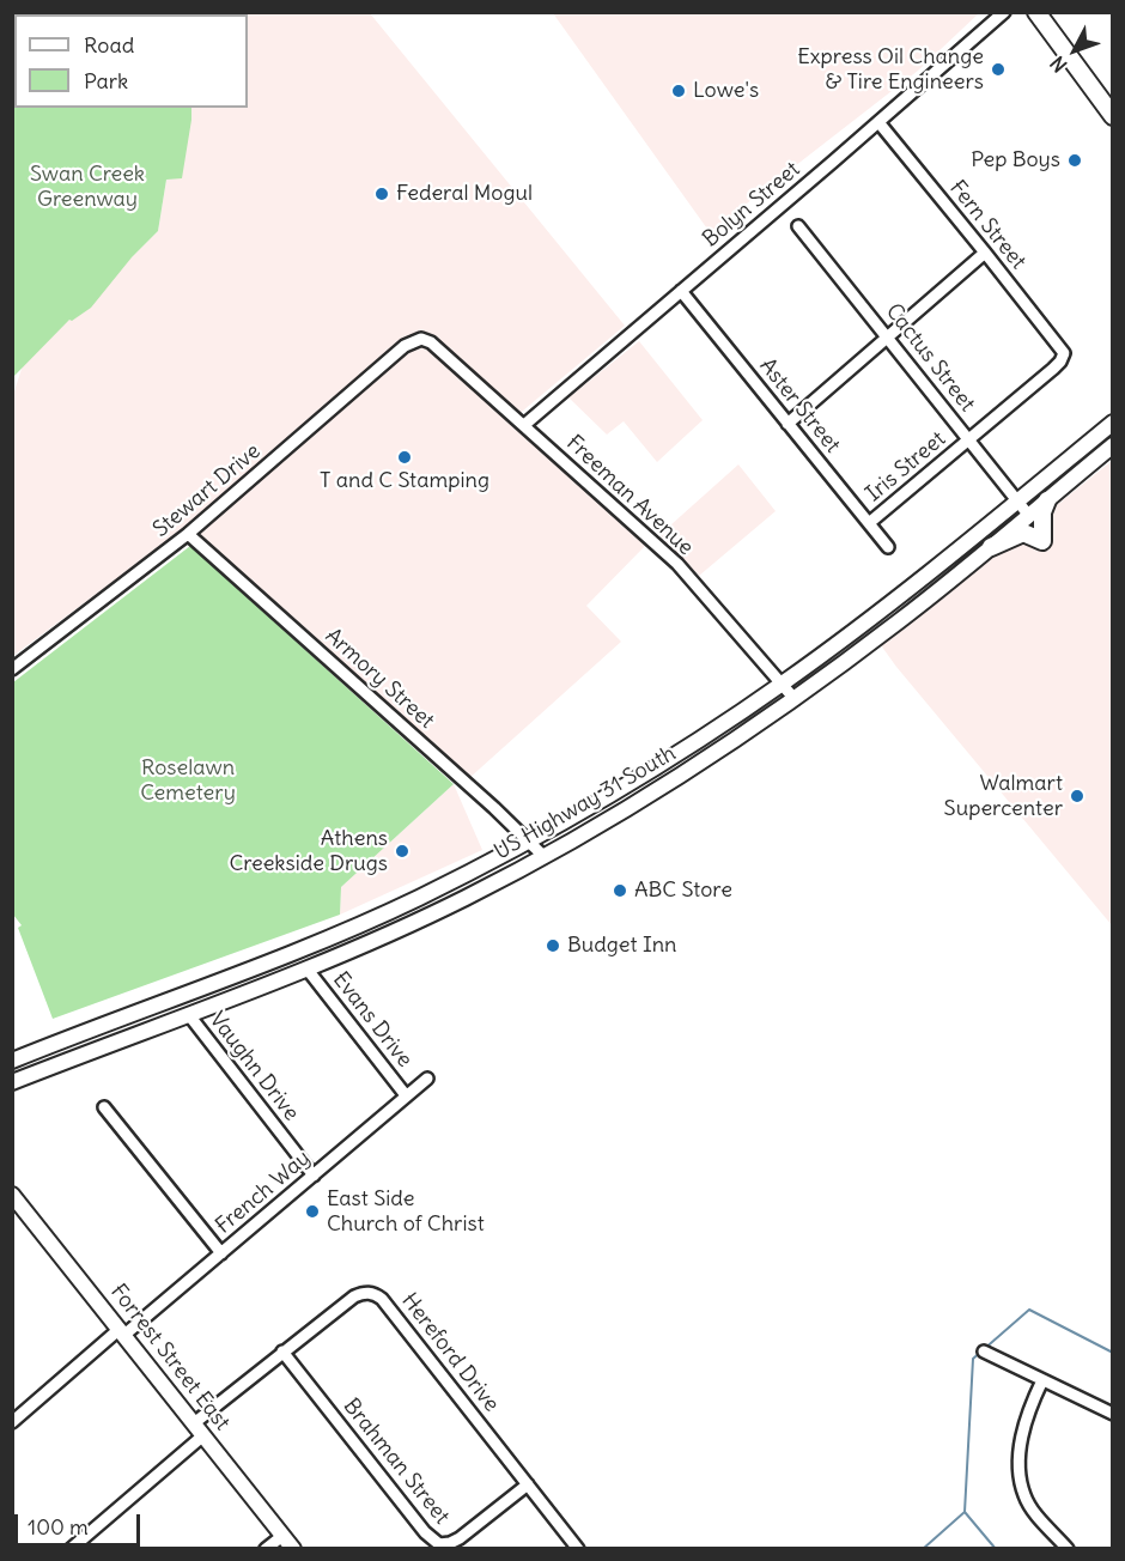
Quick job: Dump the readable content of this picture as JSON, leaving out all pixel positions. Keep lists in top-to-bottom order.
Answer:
{
  "streets": {
    "main road": ["US Highway 31 South", "Forrest Street East"],
    "street": [
      "Bolyn Street",
      "Fern Street",
      "Cactus Street",
      "Aster Street",
      "Iris Street",
      "Stewart Drive",
      "Freeman Avenue",
      "Armory Street",
      "Evans Drive",
      "Vaughn Drive",
      "French Way",
      "Hereford Drive",
      "Brahman Street"
    ]
  },
  "crossings": [
    ["Bolyn Street", "Fern Street"],
    ["Bolyn Street", "Aster Street"],
    ["Bolyn Street", "Freeman Avenue"],
    ["Fern Street", "Iris Street"],
    ["Cactus Street", "Iris Street"],
    ["Cactus Street", "US Highway 31 South"],
    ["Aster Street", "Iris Street"],
    ["Stewart Drive", "Freeman Avenue"],
    ["Stewart Drive", "Armory Street"],
    ["Freeman Avenue", "US Highway 31 South"],
    ["Armory Street", "US Highway 31 South"],
    ["US Highway 31 South", "Evans Drive"],
    ["US Highway 31 South", "Vaughn Drive"],
    ["Evans Drive", "French Way"],
    ["Vaughn Drive", "French Way"],
    ["French Way", "Forrest Street East"],
    ["Hereford Drive", "Forrest Street East"],
    ["Hereford Drive", "Brahman Street"]
  ],
  "parks": ["Swan Creek Greenway", "Roselawn Cemetery"],
  "places": [
    "Express Oil Change & Tire Engineers",
    "Lowe's",
    "Pep Boys",
    "Federal Mogul",
    "T and C Stamping",
    "Walmart Supercenter",
    "Athens Creekside Drugs",
    "ABC Store",
    "Budget Inn",
    "East Side Church of Christ"
  ],
  "legend": ["Road", "Park"],
  "scale_bar": "100 m",
  "north": "bottom left"
}
